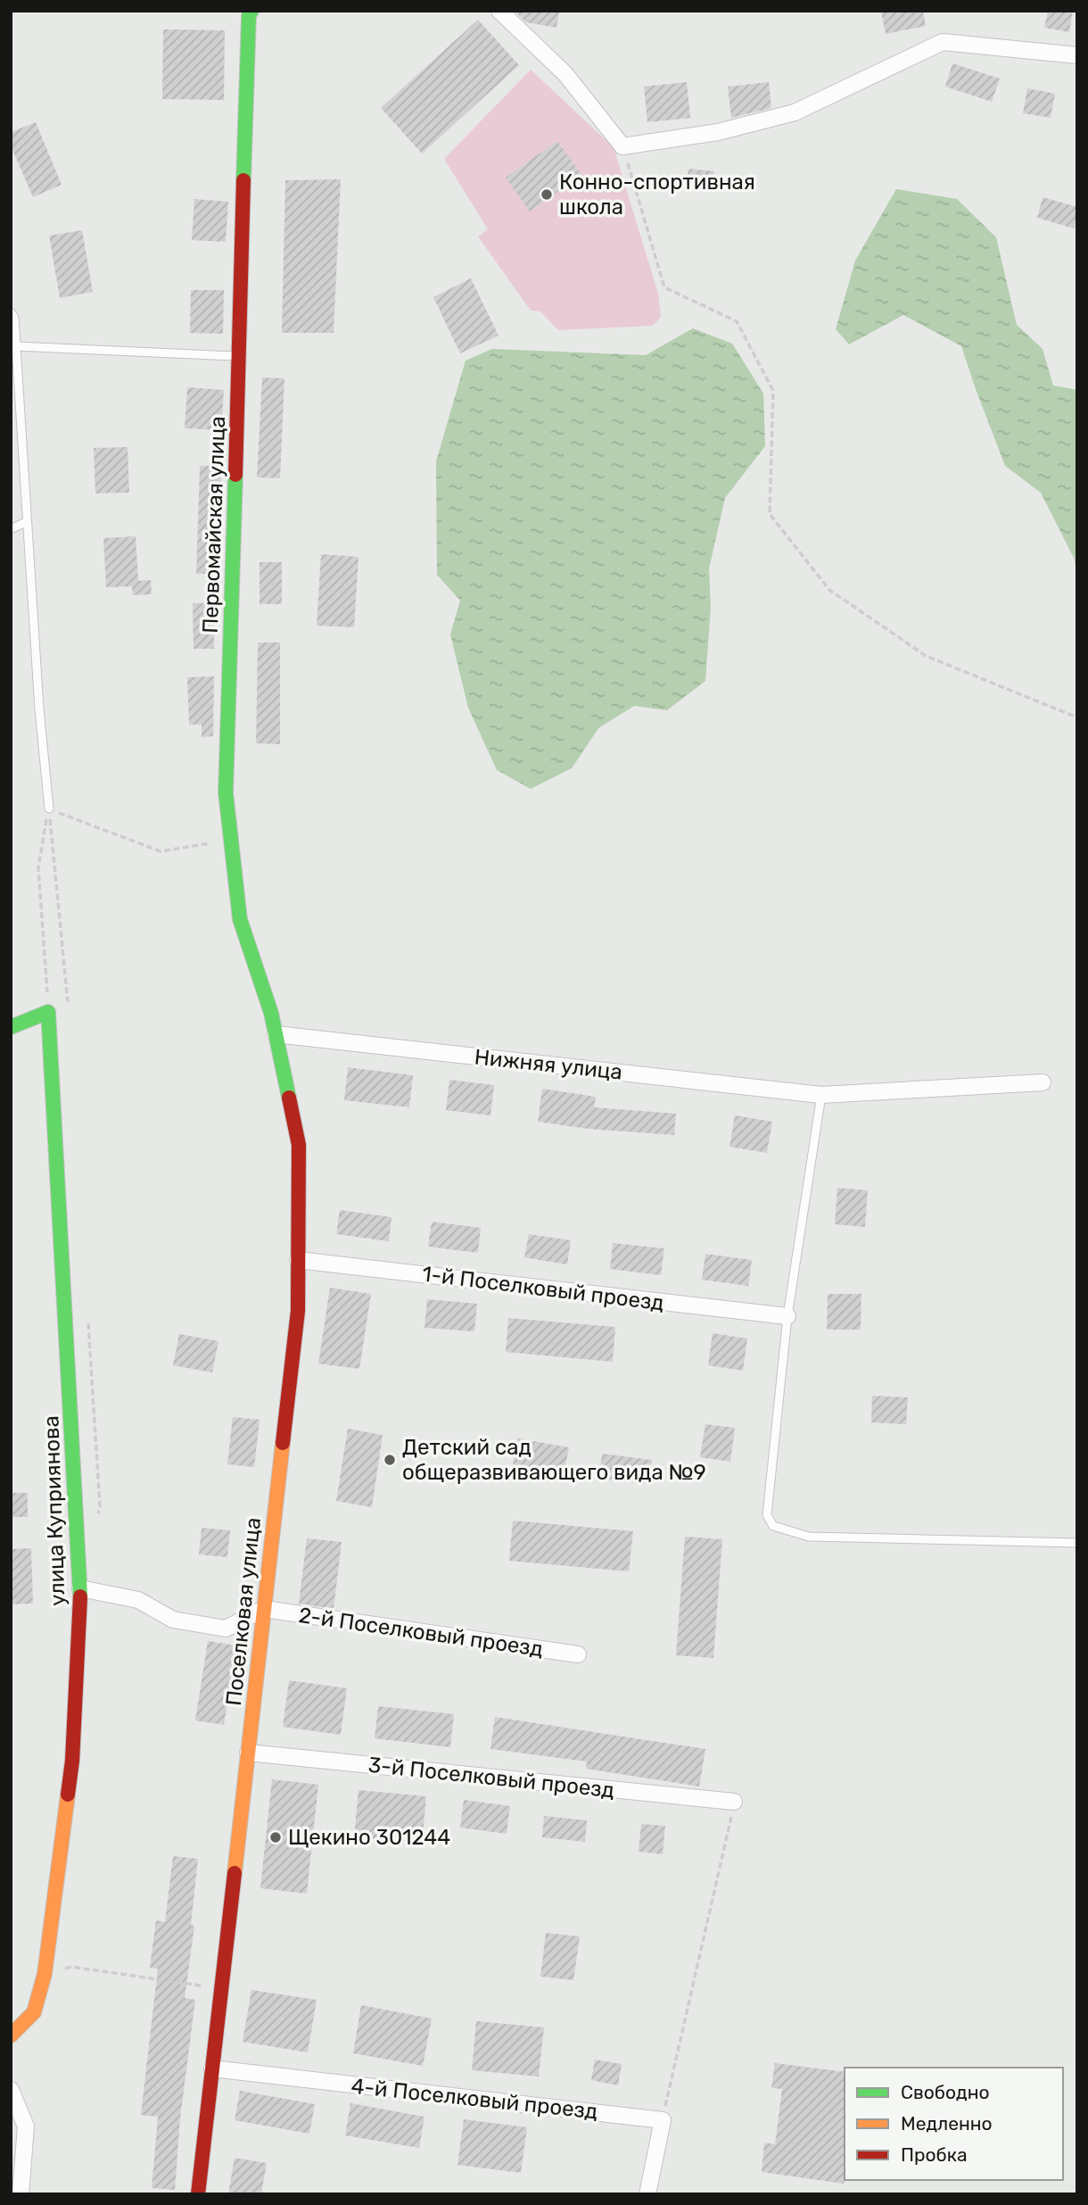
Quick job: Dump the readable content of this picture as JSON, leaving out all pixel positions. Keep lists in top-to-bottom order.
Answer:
{
  "streets": {
    "street": [
      "Первомайская улица",
      "Нижняя улица",
      "1-й Поселковый проезд",
      "улица Куприянова",
      "Поселковая улица",
      "2-й Поселковый проезд",
      "3-й Поселковый проезд",
      "4-й Поселковый проезд"
    ]
  },
  "crossings": [
    ["Первомайская улица", "Нижняя улица"],
    ["Первомайская улица", "Поселковая улица"],
    ["Нижняя улица", "Поселковая улица"],
    ["1-й Поселковый проезд", "Поселковая улица"],
    ["Поселковая улица", "2-й Поселковый проезд"],
    ["Поселковая улица", "3-й Поселковый проезд"],
    ["Поселковая улица", "4-й Поселковый проезд"]
  ],
  "places": ["Конно-спортивная школа", "Детский сад общеразвивающего вида №9", "Щекино 301244"],
  "legend": ["Свободно", "Медленно", "Пробка"]
}
